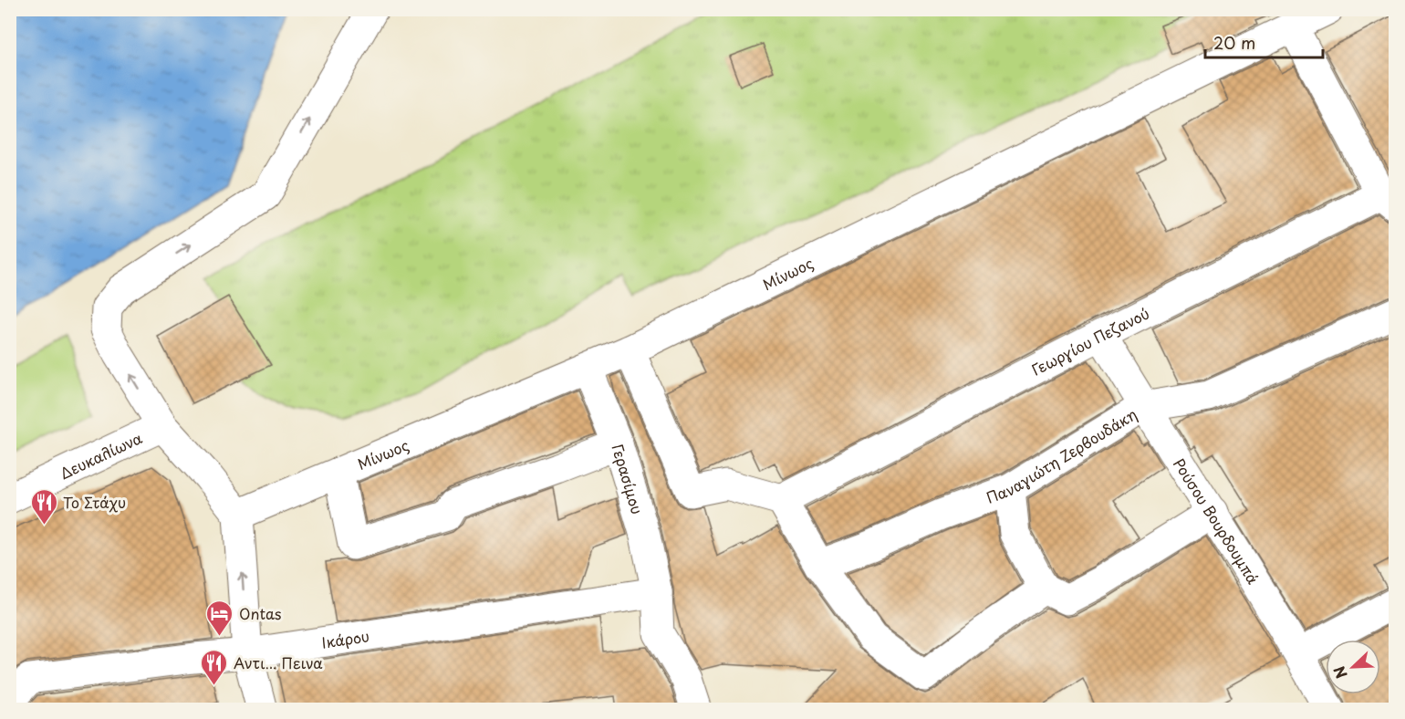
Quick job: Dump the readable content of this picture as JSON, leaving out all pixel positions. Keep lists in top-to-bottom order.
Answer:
{
  "streets": {
    "street": [
      "Μίνωος",
      "Γεωργίου Πεζανού",
      "Παναγιώτη Ζερβουδάκη",
      "Δευκαλίωνα",
      "Γερασίμου",
      "Ρούσου Βουρδουμπά",
      "Ικάρου"
    ]
  },
  "crossings": [
    ["Μίνωος", "Γερασίμου"],
    ["Γεωργίου Πεζανού", "Ρούσου Βουρδουμπά"],
    ["Παναγιώτη Ζερβουδάκη", "Ρούσου Βουρδουμπά"],
    ["Γερασίμου", "Ικάρου"]
  ],
  "places": {
    "restaurant": ["Το Στάχυ", "Αντι... Πεινα"],
    "hotel": ["Ontas"]
  },
  "scale_bar": "20 m",
  "north": "bottom left"
}
